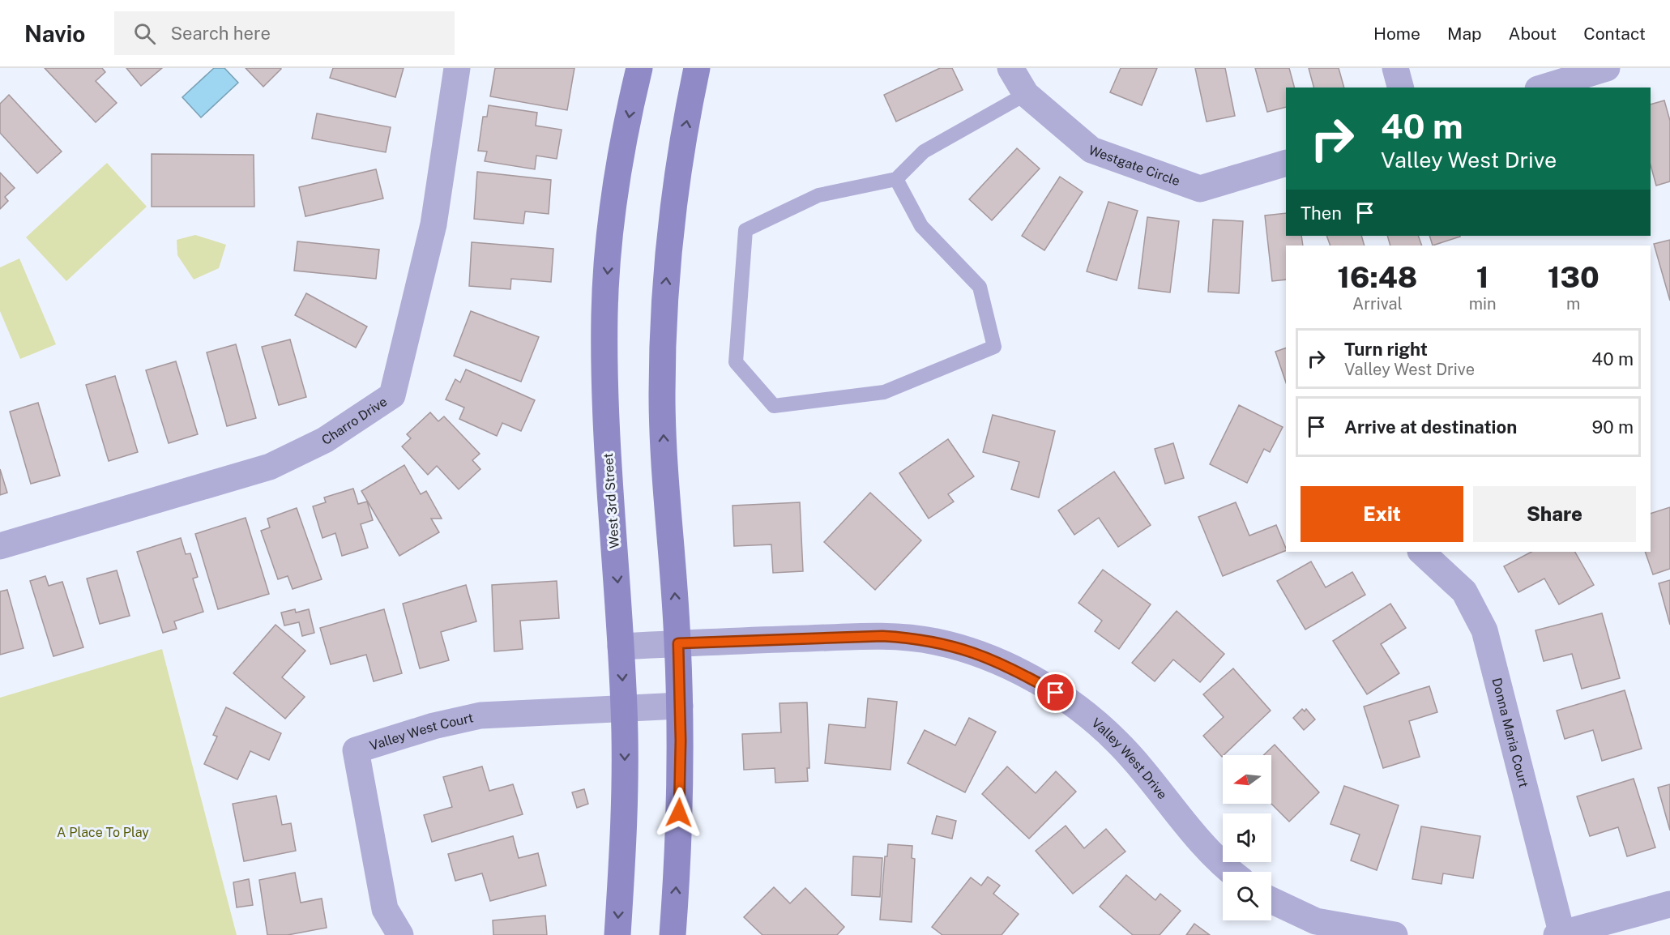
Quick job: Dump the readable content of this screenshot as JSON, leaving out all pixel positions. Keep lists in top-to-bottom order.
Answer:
{
  "streets": {
    "main road": ["West 3rd Street"],
    "street": [
      "Westgate Circle",
      "Charro Drive",
      "Valley West Court",
      "Donna Maria Court",
      "Valley West Drive"
    ]
  },
  "crossings": [
    ["West 3rd Street", "Valley West Court"],
    ["West 3rd Street", "Valley West Drive"]
  ],
  "parks": ["A Place To Play"],
  "north": "left",
  "page": {
    "header": "Navio",
    "search": "Search here",
    "nav": [
      "Home",
      "Map",
      "About",
      "Contact"
    ],
    "turn": ["40 m", "Valley West Drive"],
    "then": "Then",
    "eta": [
      "16:48",
      "Arrival",
      "1",
      "min",
      "130",
      "m"
    ],
    "list": [
      {
        "name": "Turn right",
        "note": "Valley West Drive",
        "value": "40 m"
      },
      {
        "name": "Arrive at destination",
        "value": "90 m"
      }
    ],
    "buttons": ["Exit", "Share"]
  }
}
